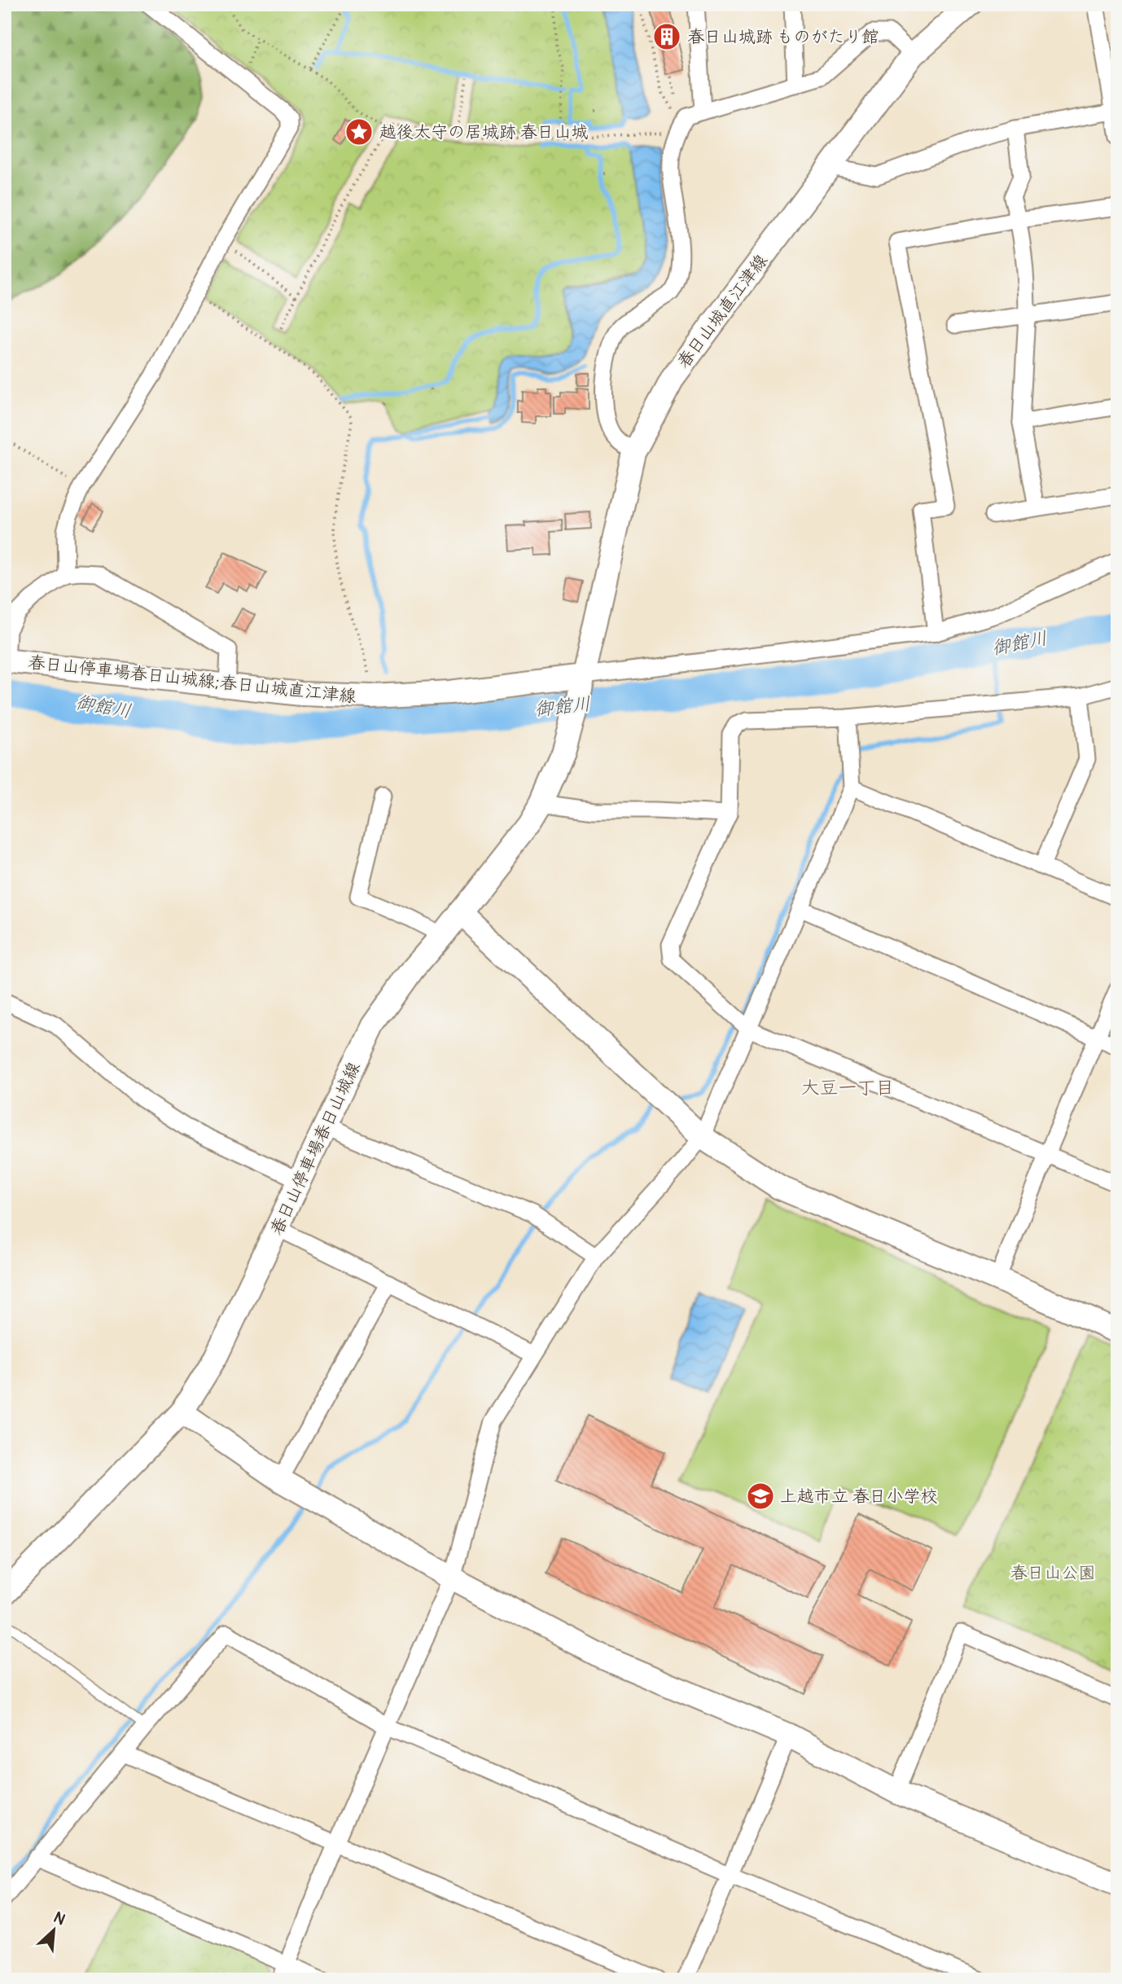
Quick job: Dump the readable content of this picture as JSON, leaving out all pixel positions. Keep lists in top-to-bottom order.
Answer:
{
  "streets": {
    "main road": ["春日山城直江津線", "春日山停車場春日山城線;春日山城直江津線", "春日山停車場春日山城線"]
  },
  "crossings": [
    ["春日山城直江津線", "春日山停車場春日山城線;春日山城直江津線"],
    ["春日山城直江津線", "春日山停車場春日山城線"],
    ["春日山停車場春日山城線;春日山城直江津線", "春日山停車場春日山城線"]
  ],
  "districts": ["大豆一丁目"],
  "water": ["御館川"],
  "parks": ["春日山公園"],
  "places": {
    "building": ["春日山城跡 ものがたり館"],
    "place": ["越後太守の居城跡 春日山城"],
    "school or university": ["上越市立 春日小学校"]
  },
  "north": "top right"
}
